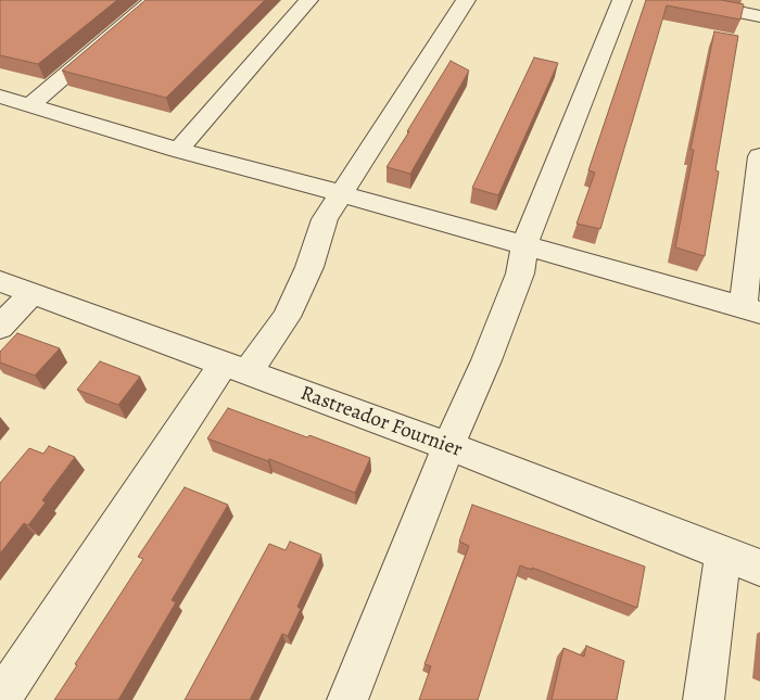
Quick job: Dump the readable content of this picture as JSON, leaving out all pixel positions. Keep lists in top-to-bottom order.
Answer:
{
  "streets": {
    "street": ["Rastreador Fournier"]
  }
}
